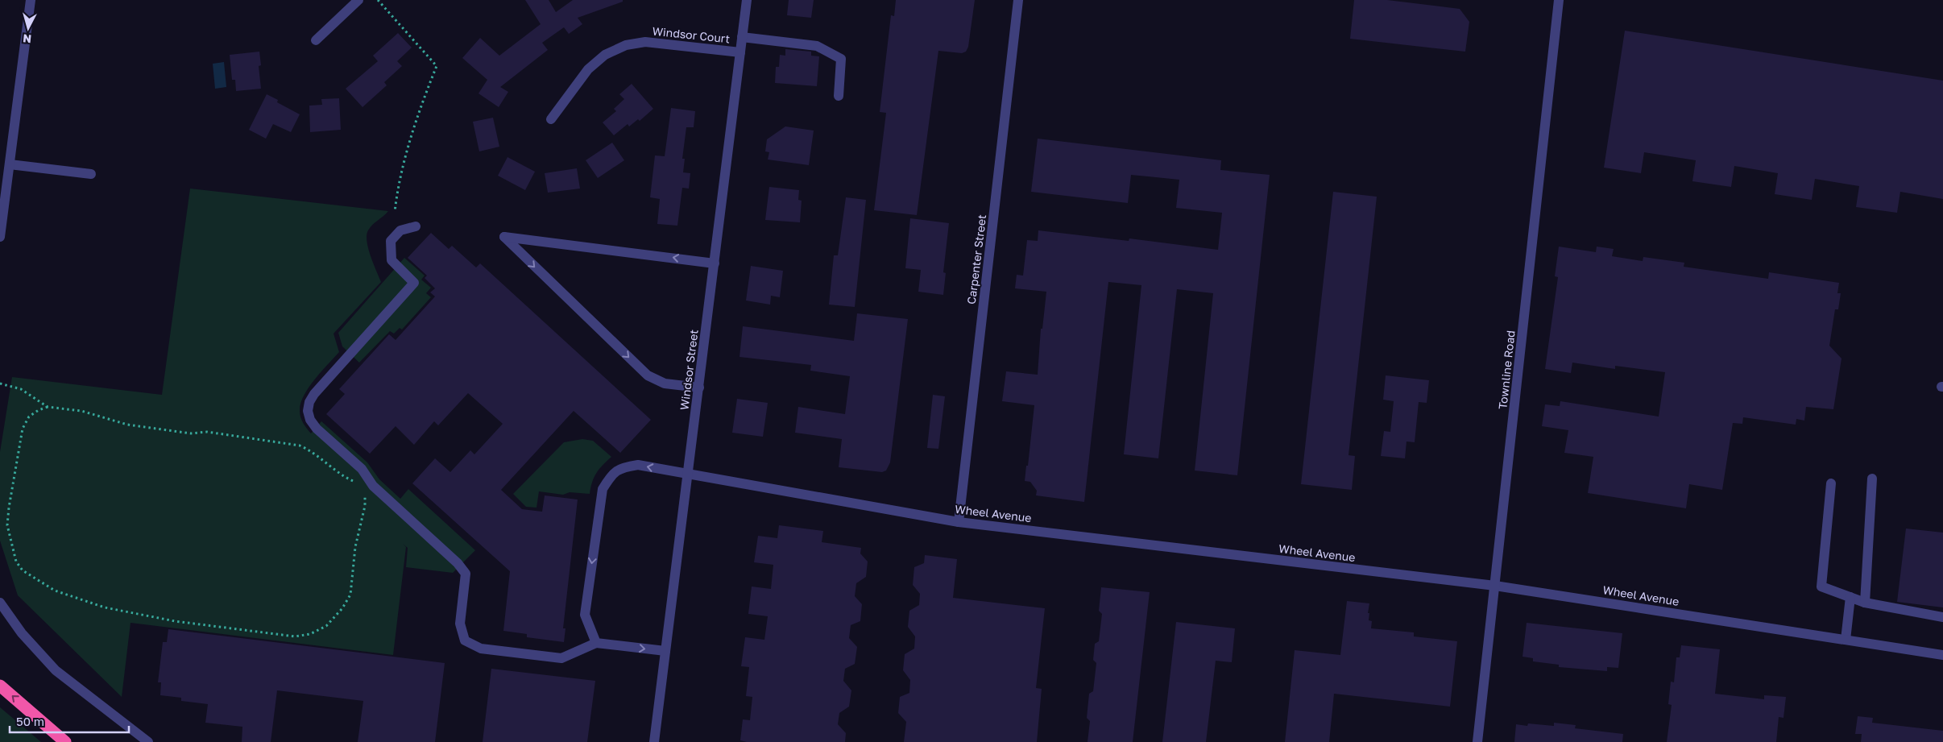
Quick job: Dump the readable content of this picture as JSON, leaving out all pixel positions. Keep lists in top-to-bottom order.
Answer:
{
  "streets": {
    "street": [
      "Windsor Court",
      "Carpenter Street",
      "Windsor Street",
      "Townline Road",
      "Wheel Avenue"
    ]
  },
  "crossings": [
    ["Windsor Court", "Windsor Street"],
    ["Carpenter Street", "Wheel Avenue"],
    ["Windsor Street", "Wheel Avenue"],
    ["Townline Road", "Wheel Avenue"]
  ],
  "scale_bar": "50 m",
  "north": "bottom"
}
